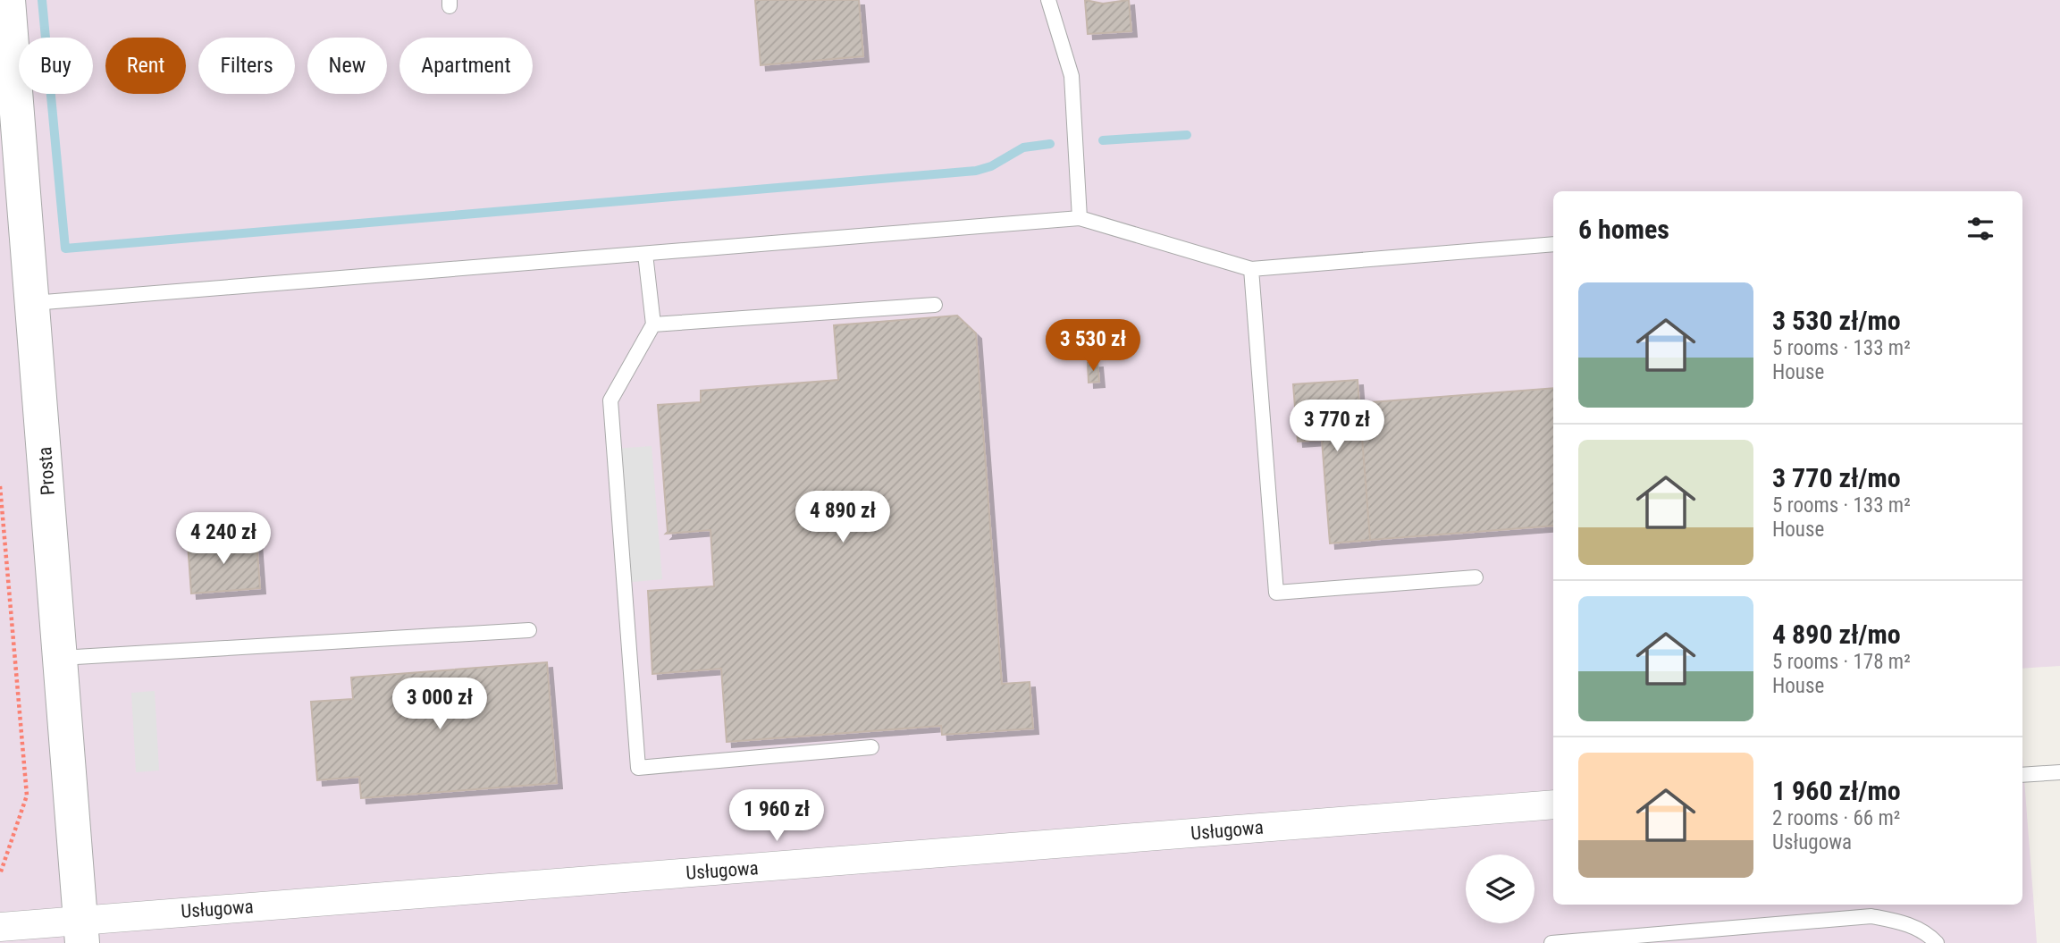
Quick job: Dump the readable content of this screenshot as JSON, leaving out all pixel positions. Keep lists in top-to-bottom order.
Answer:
{
  "streets": {
    "street": ["Prosta", "Usługowa"]
  },
  "crossings": [
    ["Prosta", "Usługowa"]
  ],
  "page": {
    "chip": [
      "Buy",
      "Rent",
      "Filters",
      "New",
      "Apartment"
    ],
    "heading": "6 homes",
    "list": [
      {
        "name": "3 530 zł/mo",
        "note": "5 rooms · 133 m² · House"
      },
      {
        "name": "3 770 zł/mo",
        "note": "5 rooms · 133 m² · House"
      },
      {
        "name": "4 890 zł/mo",
        "note": "5 rooms · 178 m² · House"
      },
      {
        "name": "1 960 zł/mo",
        "note": "2 rooms · 66 m² · Usługowa"
      }
    ],
    "price": [
      "3 530 zł",
      "3 770 zł",
      "4 890 zł",
      "4 240 zł",
      "3 000 zł",
      "1 960 zł"
    ]
  }
}
